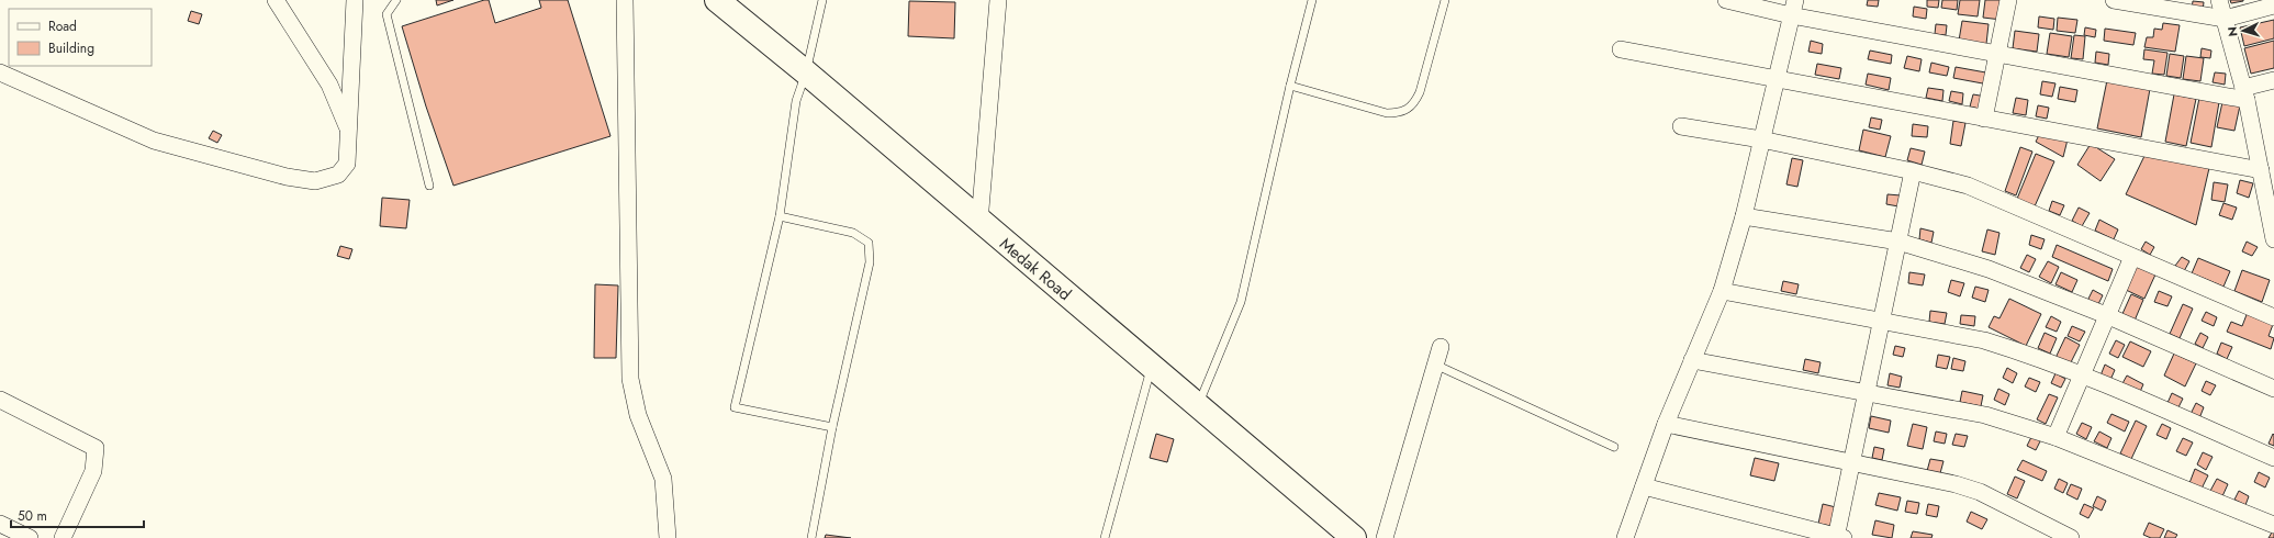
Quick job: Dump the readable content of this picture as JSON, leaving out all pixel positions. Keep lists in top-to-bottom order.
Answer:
{
  "streets": {
    "main road": ["Medak Road"]
  },
  "legend": ["Road", "Building"],
  "scale_bar": "50 m",
  "north": "left"
}
